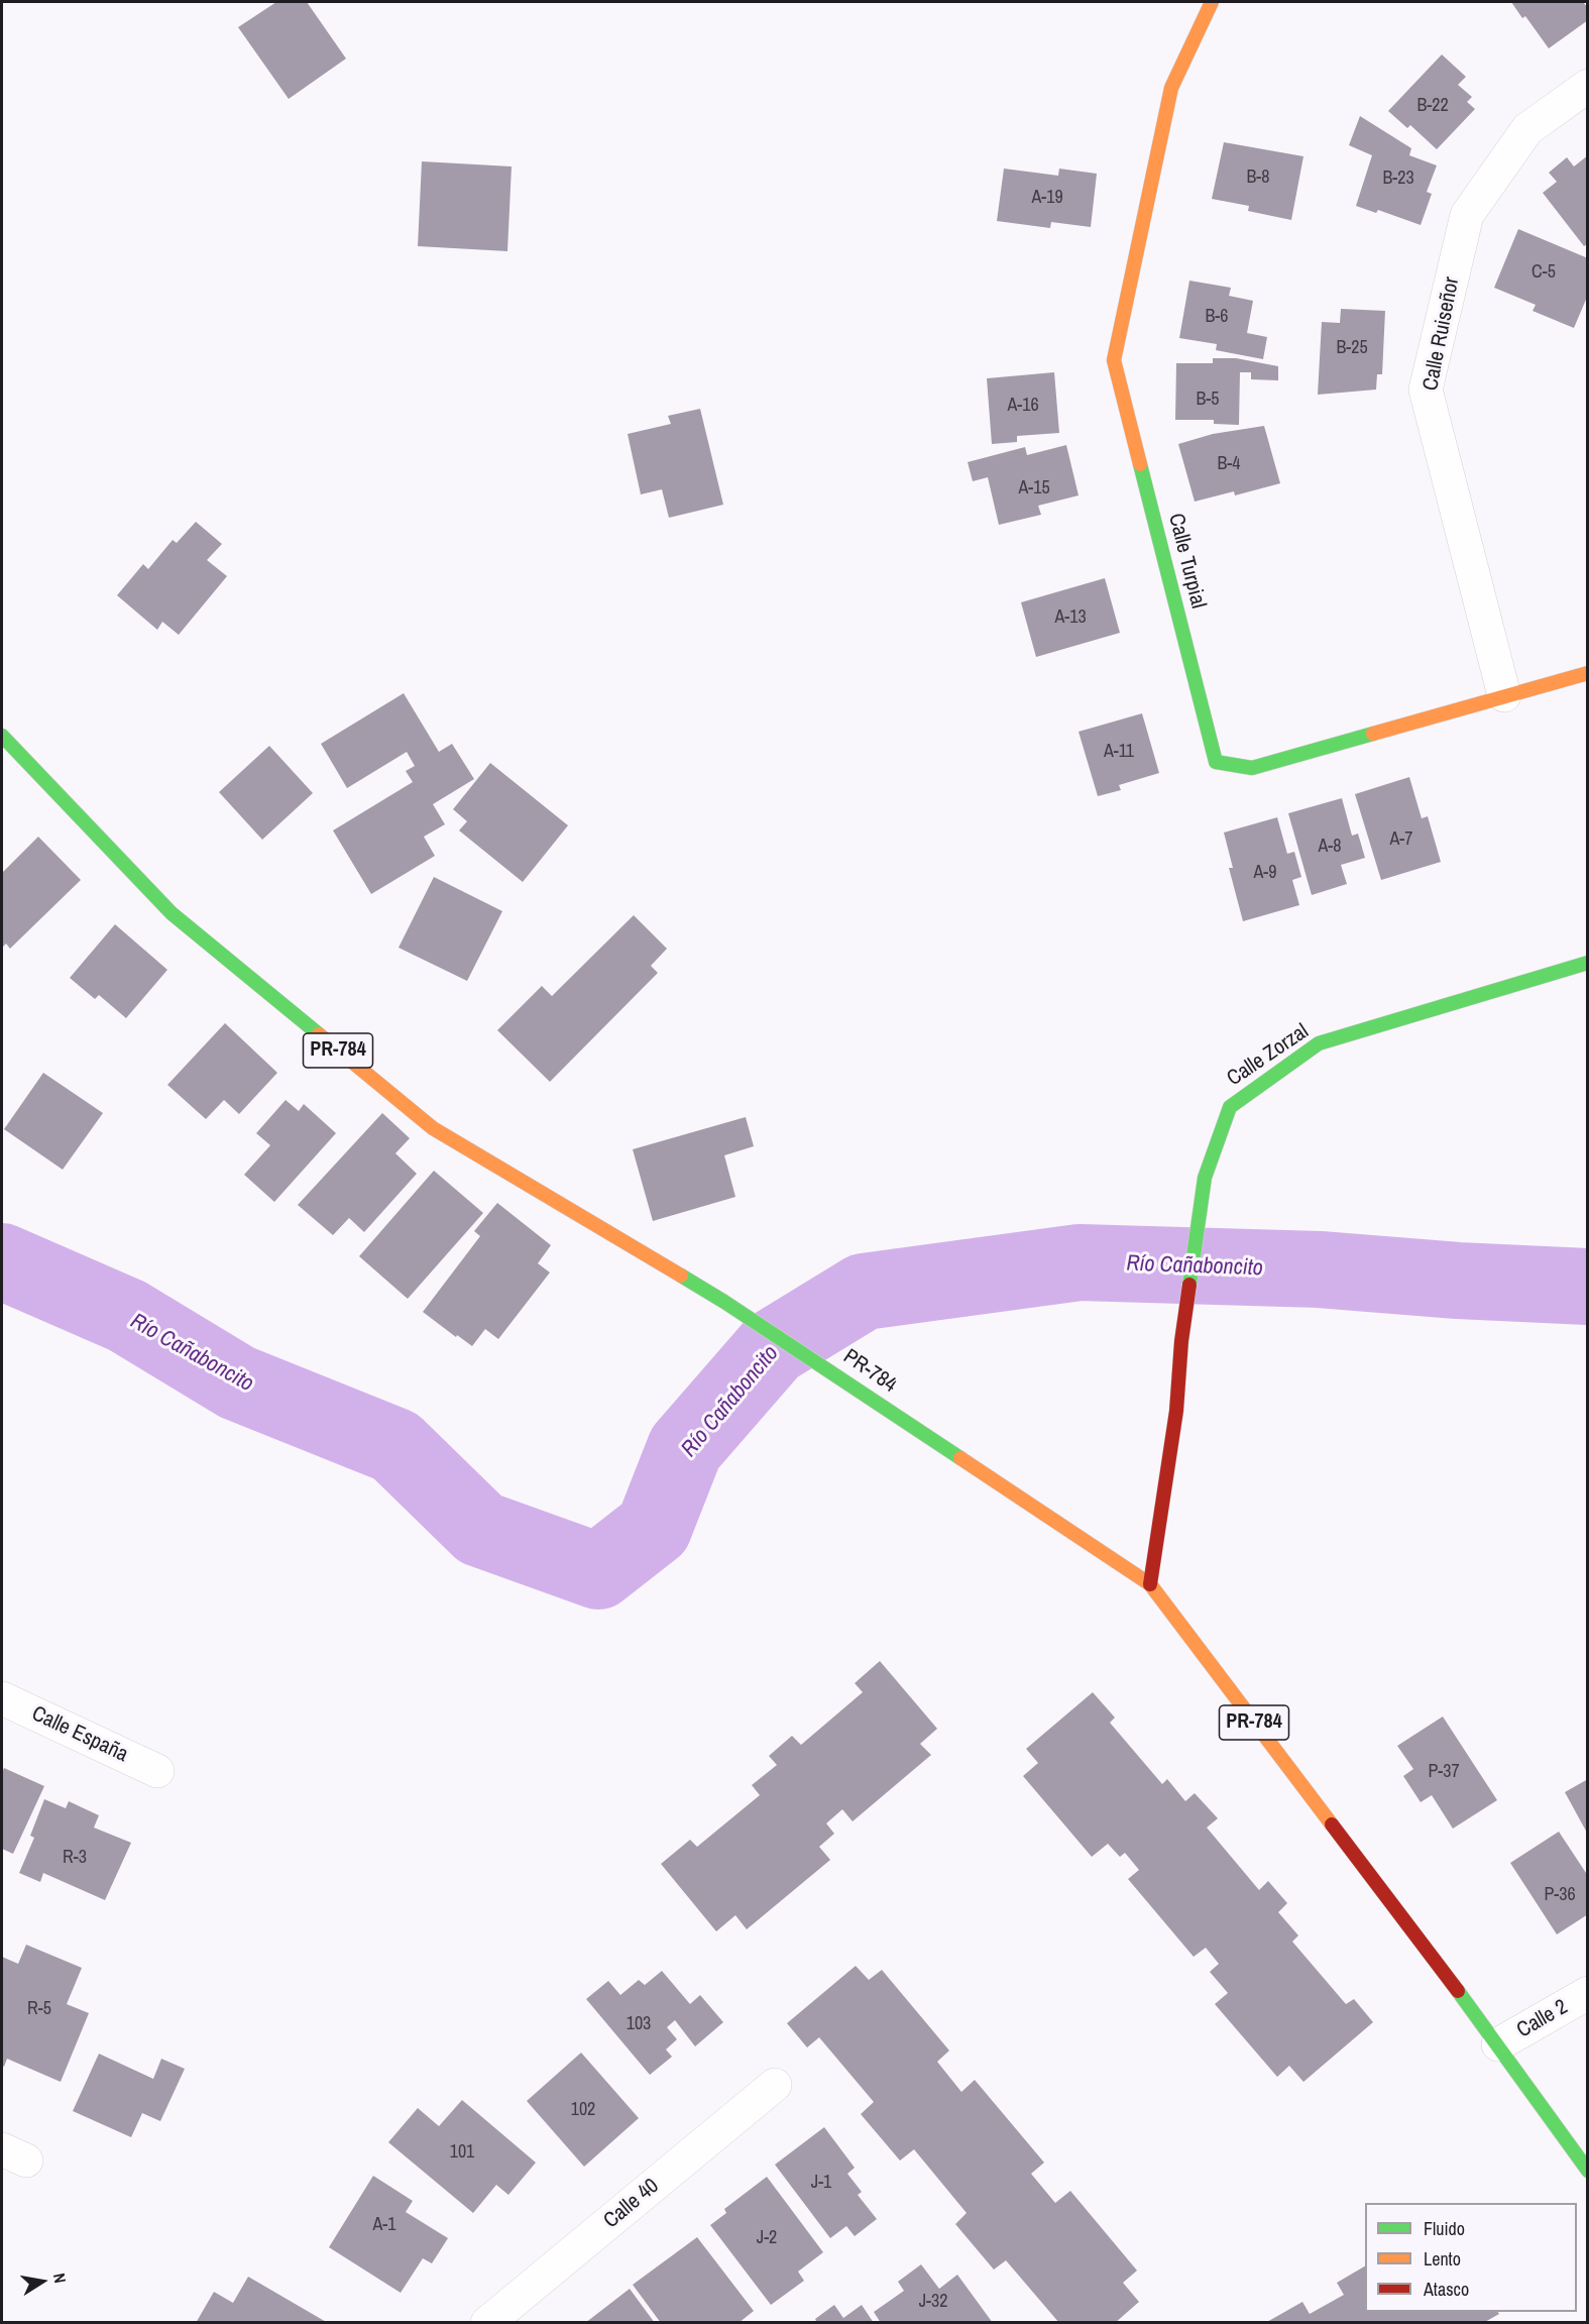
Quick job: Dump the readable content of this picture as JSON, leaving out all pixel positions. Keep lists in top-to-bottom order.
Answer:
{
  "streets": {
    "main road": ["Calle Turpial", "PR-784", "Calle Zorzal"],
    "street": [
      "Calle Ruiseñor",
      "Calle España",
      "Calle 2",
      "Calle 40"
    ]
  },
  "crossings": [
    ["Calle Ruiseñor", "Calle Turpial"],
    ["PR-784", "Calle Zorzal"],
    ["PR-784", "Calle 2"]
  ],
  "water": ["Río Cañaboncito"],
  "house_numbers": [
    "B-22",
    "B-8",
    "B-23",
    "A-19",
    "C-5",
    "B-6",
    "B-25",
    "B-5",
    "A-16",
    "B-4",
    "A-15",
    "A-13",
    "A-11",
    "A-7",
    "A-8",
    "A-9",
    "P-37",
    "R-3",
    "P-36",
    "R-5",
    "103",
    "102",
    "101",
    "J-1",
    "A-1",
    "J-2",
    "J-32"
  ],
  "legend": ["Fluido", "Lento", "Atasco"],
  "north": "right"
}
